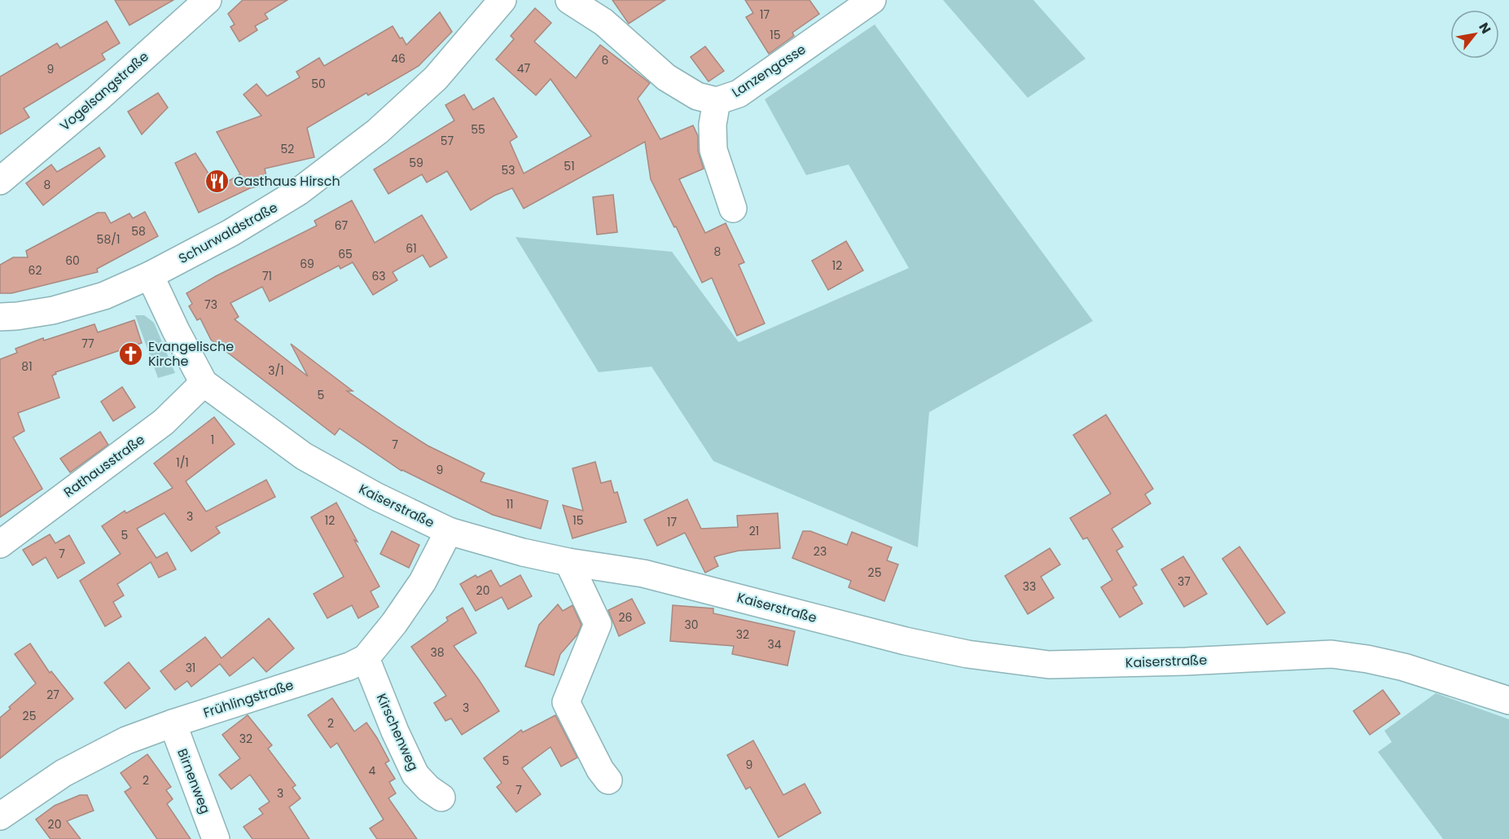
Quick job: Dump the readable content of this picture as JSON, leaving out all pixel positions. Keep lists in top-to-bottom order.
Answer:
{
  "streets": {
    "street": [
      "Lanzengasse",
      "Vogelsangstraße",
      "Schurwaldstraße",
      "Rathausstraße",
      "Kaiserstraße",
      "Frühlingstraße",
      "Kirschenweg",
      "Birnenweg"
    ]
  },
  "crossings": [
    ["Schurwaldstraße", "Kaiserstraße"],
    ["Rathausstraße", "Kaiserstraße"],
    ["Kaiserstraße", "Frühlingstraße"],
    ["Frühlingstraße", "Kirschenweg"],
    ["Frühlingstraße", "Birnenweg"]
  ],
  "places": {
    "restaurant": ["Gasthaus Hirsch"],
    "church": ["Evangelische Kirche"]
  },
  "house_numbers": [
    "17",
    "15",
    "46",
    "6",
    "47",
    "9",
    "50",
    "55",
    "57",
    "52",
    "59",
    "51",
    "53",
    "8",
    "67",
    "58",
    "58/1",
    "61",
    "8",
    "65",
    "60",
    "69",
    "12",
    "62",
    "71",
    "63",
    "73",
    "77",
    "81",
    "3/1",
    "5",
    "1",
    "7",
    "1/1",
    "9",
    "11",
    "3",
    "12",
    "15",
    "17",
    "21",
    "5",
    "23",
    "7",
    "25",
    "37",
    "33",
    "20",
    "26",
    "30",
    "32",
    "34",
    "38",
    "31",
    "27",
    "3",
    "25",
    "2",
    "32",
    "5",
    "9",
    "4",
    "2",
    "7",
    "3",
    "20"
  ],
  "north": "top right"
}
